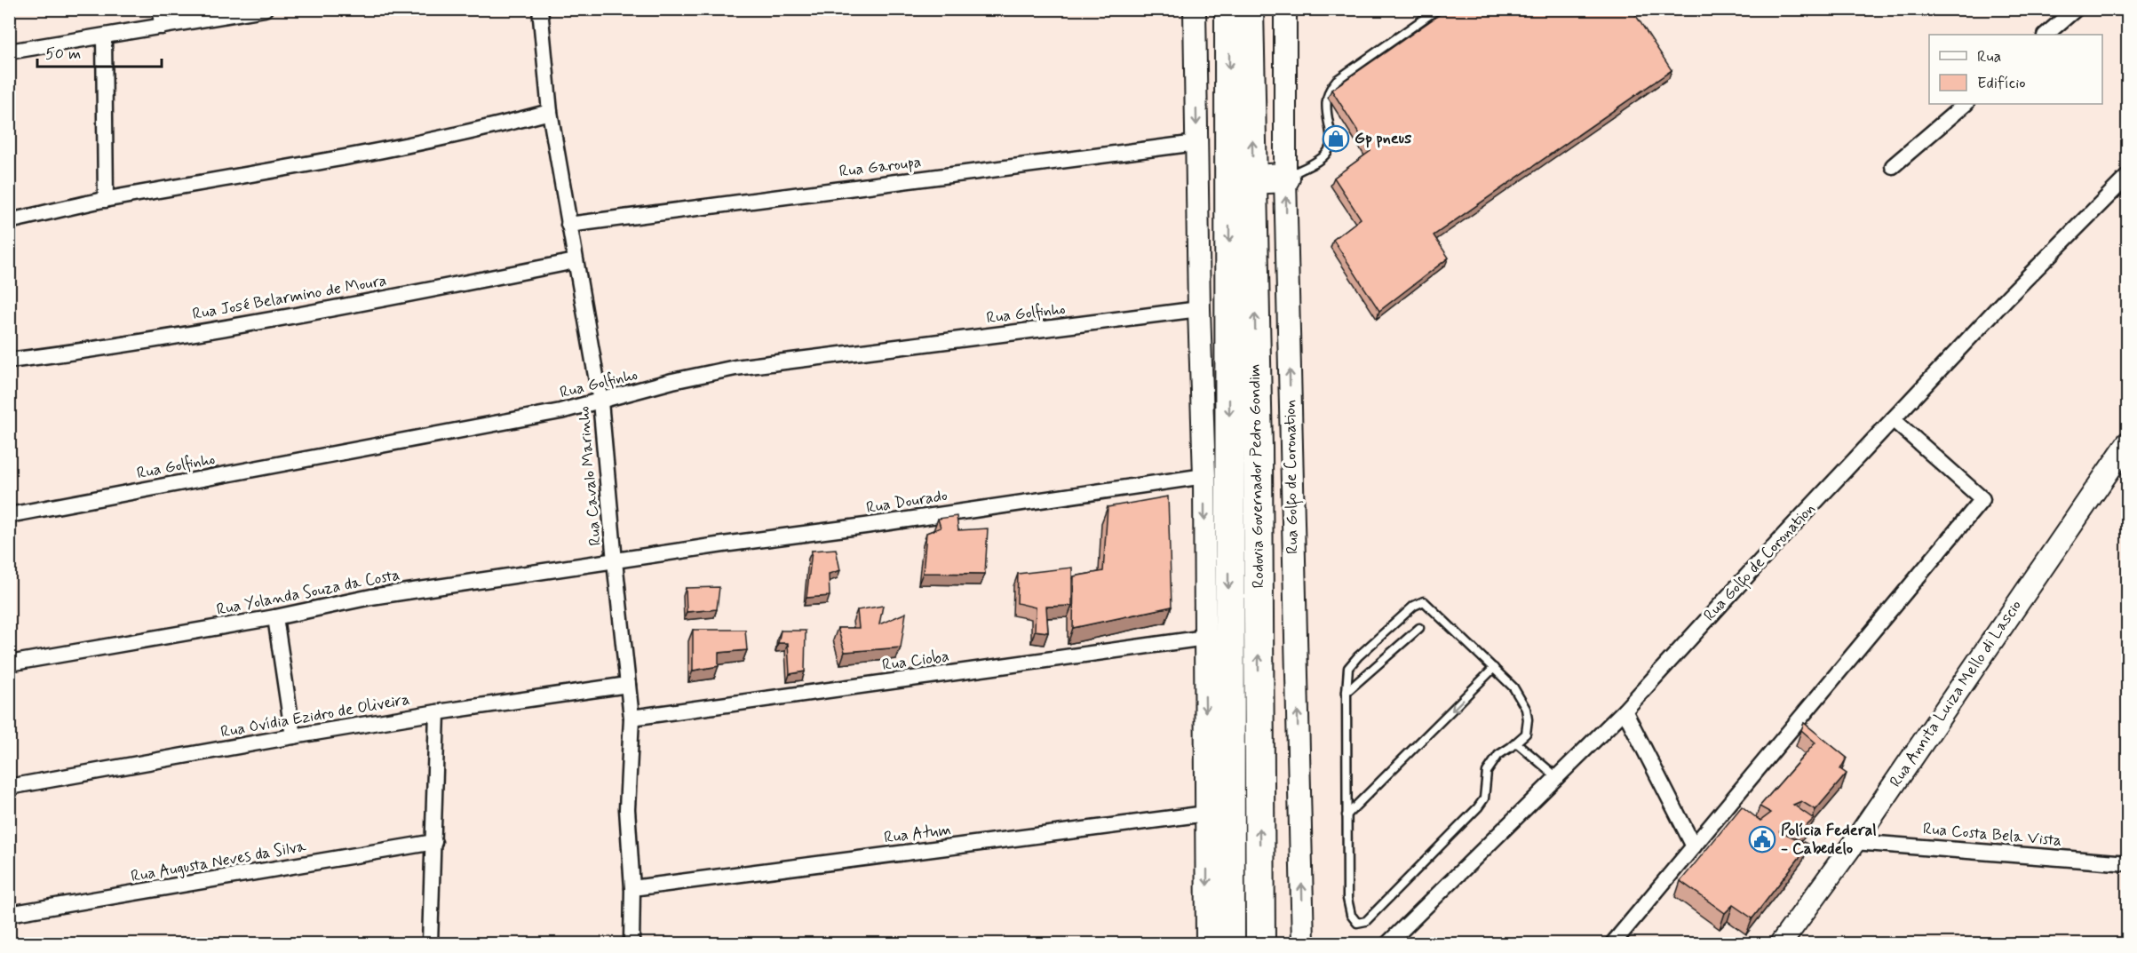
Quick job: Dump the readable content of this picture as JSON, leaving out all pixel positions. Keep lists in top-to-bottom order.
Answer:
{
  "streets": {
    "highway": ["Rodovia Governador Pedro Gondim"],
    "street": [
      "Rua Garoupa",
      "Rua José Belarmino de Moura",
      "Rua Golfinho",
      "Rua Cavalo Marinho",
      "Rua Golfo de Coronation",
      "Rua Dourado",
      "Rua Yolanda Souza da Costa",
      "Rua Cioba",
      "Rua Annita Luiza Mello di Lascio",
      "Rua Ovídia Ezidro de Oliveira",
      "Rua Atum",
      "Rua Costa Bela Vista",
      "Rua Augusta Neves da Silva"
    ]
  },
  "crossings": [
    ["Rua Garoupa", "Rua Cavalo Marinho"],
    ["Rua José Belarmino de Moura", "Rua Cavalo Marinho"],
    ["Rua Golfinho", "Rua Cavalo Marinho"],
    ["Rua Cavalo Marinho", "Rua Dourado"],
    ["Rua Cavalo Marinho", "Rua Yolanda Souza da Costa"],
    ["Rua Cavalo Marinho", "Rua Cioba"],
    ["Rua Cavalo Marinho", "Rua Ovídia Ezidro de Oliveira"],
    ["Rua Cavalo Marinho", "Rua Atum"],
    ["Rua Dourado", "Rua Yolanda Souza da Costa"],
    ["Rua Annita Luiza Mello di Lascio", "Rua Costa Bela Vista"]
  ],
  "places": {
    "shop": ["Gp pneus"],
    "public building": ["Polícia Federal - Cabedelo"]
  },
  "legend": ["Rua", "Edifício"],
  "scale_bar": "50 m"
}
